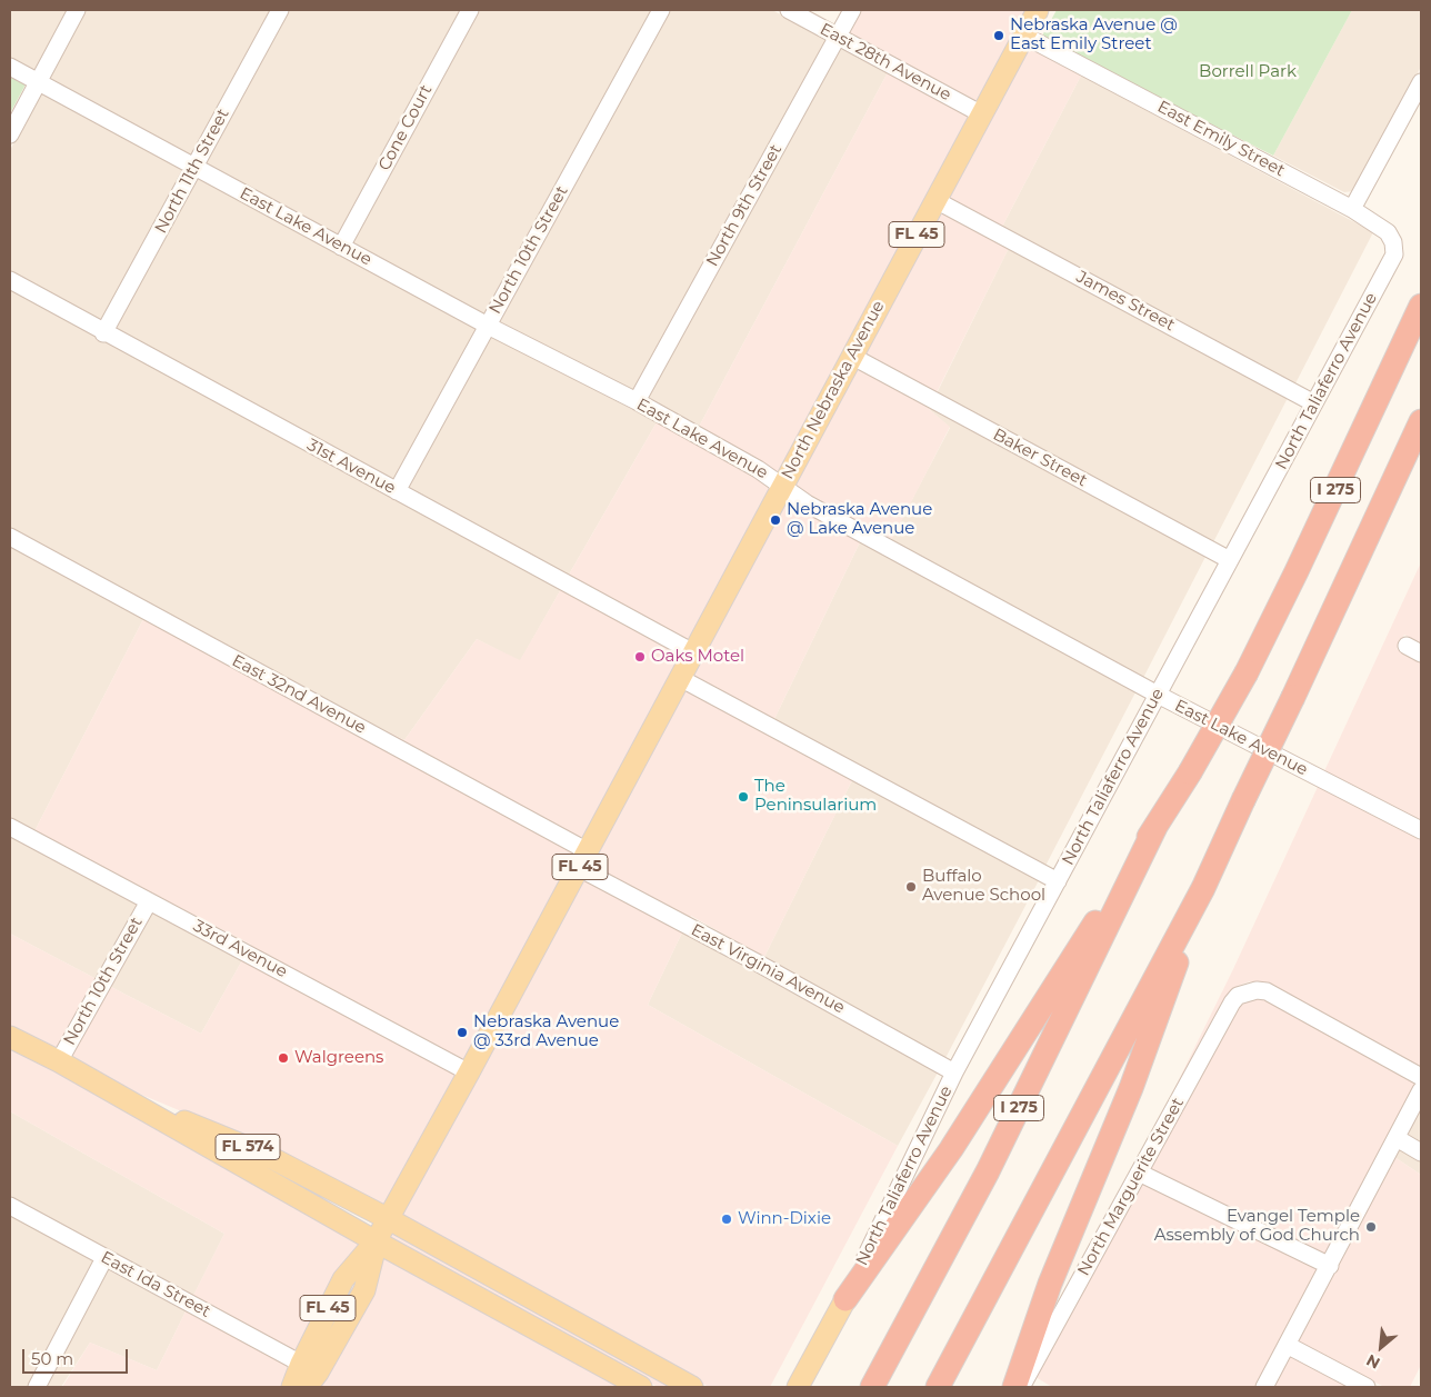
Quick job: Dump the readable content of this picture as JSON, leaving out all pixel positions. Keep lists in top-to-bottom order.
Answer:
{
  "streets": {
    "highway": ["I 275"],
    "main road": [
      "FL 45",
      "North Taliaferro Avenue",
      "North Nebraska Avenue",
      "FL 574"
    ],
    "street": [
      "East 28th Avenue",
      "Cone Court",
      "East Emily Street",
      "North 11th Street",
      "North 9th Street",
      "East Lake Avenue",
      "North 10th Street",
      "James Street",
      "Baker Street",
      "31st Avenue",
      "East 32nd Avenue",
      "33rd Avenue",
      "East Virginia Avenue",
      "North Marguerite Street",
      "East Ida Street"
    ]
  },
  "crossings": [
    ["East 28th Avenue", "North 9th Street"],
    ["East 28th Avenue", "North Nebraska Avenue"],
    ["Cone Court", "East Lake Avenue"],
    ["East Emily Street", "North Taliaferro Avenue"],
    ["East Emily Street", "North Nebraska Avenue"],
    ["North 11th Street", "East Lake Avenue"],
    ["North 11th Street", "31st Avenue"],
    ["North 9th Street", "East Lake Avenue"],
    ["East Lake Avenue", "North 10th Street"],
    ["East Lake Avenue", "North Taliaferro Avenue"],
    ["East Lake Avenue", "North Nebraska Avenue"],
    ["North 10th Street", "31st Avenue"],
    ["North 10th Street", "33rd Avenue"],
    ["North 10th Street", "FL 574"],
    ["James Street", "North Taliaferro Avenue"],
    ["James Street", "North Nebraska Avenue"],
    ["North Taliaferro Avenue", "Baker Street"],
    ["North Taliaferro Avenue", "East Virginia Avenue"],
    ["North Nebraska Avenue", "Baker Street"],
    ["North Nebraska Avenue", "31st Avenue"],
    ["North Nebraska Avenue", "East 32nd Avenue"],
    ["North Nebraska Avenue", "33rd Avenue"],
    ["North Nebraska Avenue", "East Virginia Avenue"],
    ["North Nebraska Avenue", "FL 574"],
    ["North Nebraska Avenue", "East Ida Street"],
    ["East 32nd Avenue", "East Virginia Avenue"]
  ],
  "parks": ["Borrell Park"],
  "places": [
    "Nebraska Avenue @ East Emily Street",
    "Nebraska Avenue @ Lake Avenue",
    "Oaks Motel",
    "The Peninsularium",
    "Buffalo Avenue School",
    "Nebraska Avenue @ 33rd Avenue",
    "Walgreens",
    "Winn-Dixie",
    "Evangel Temple Assembly of God Church"
  ],
  "scale_bar": "50 m",
  "north": "bottom left"
}
